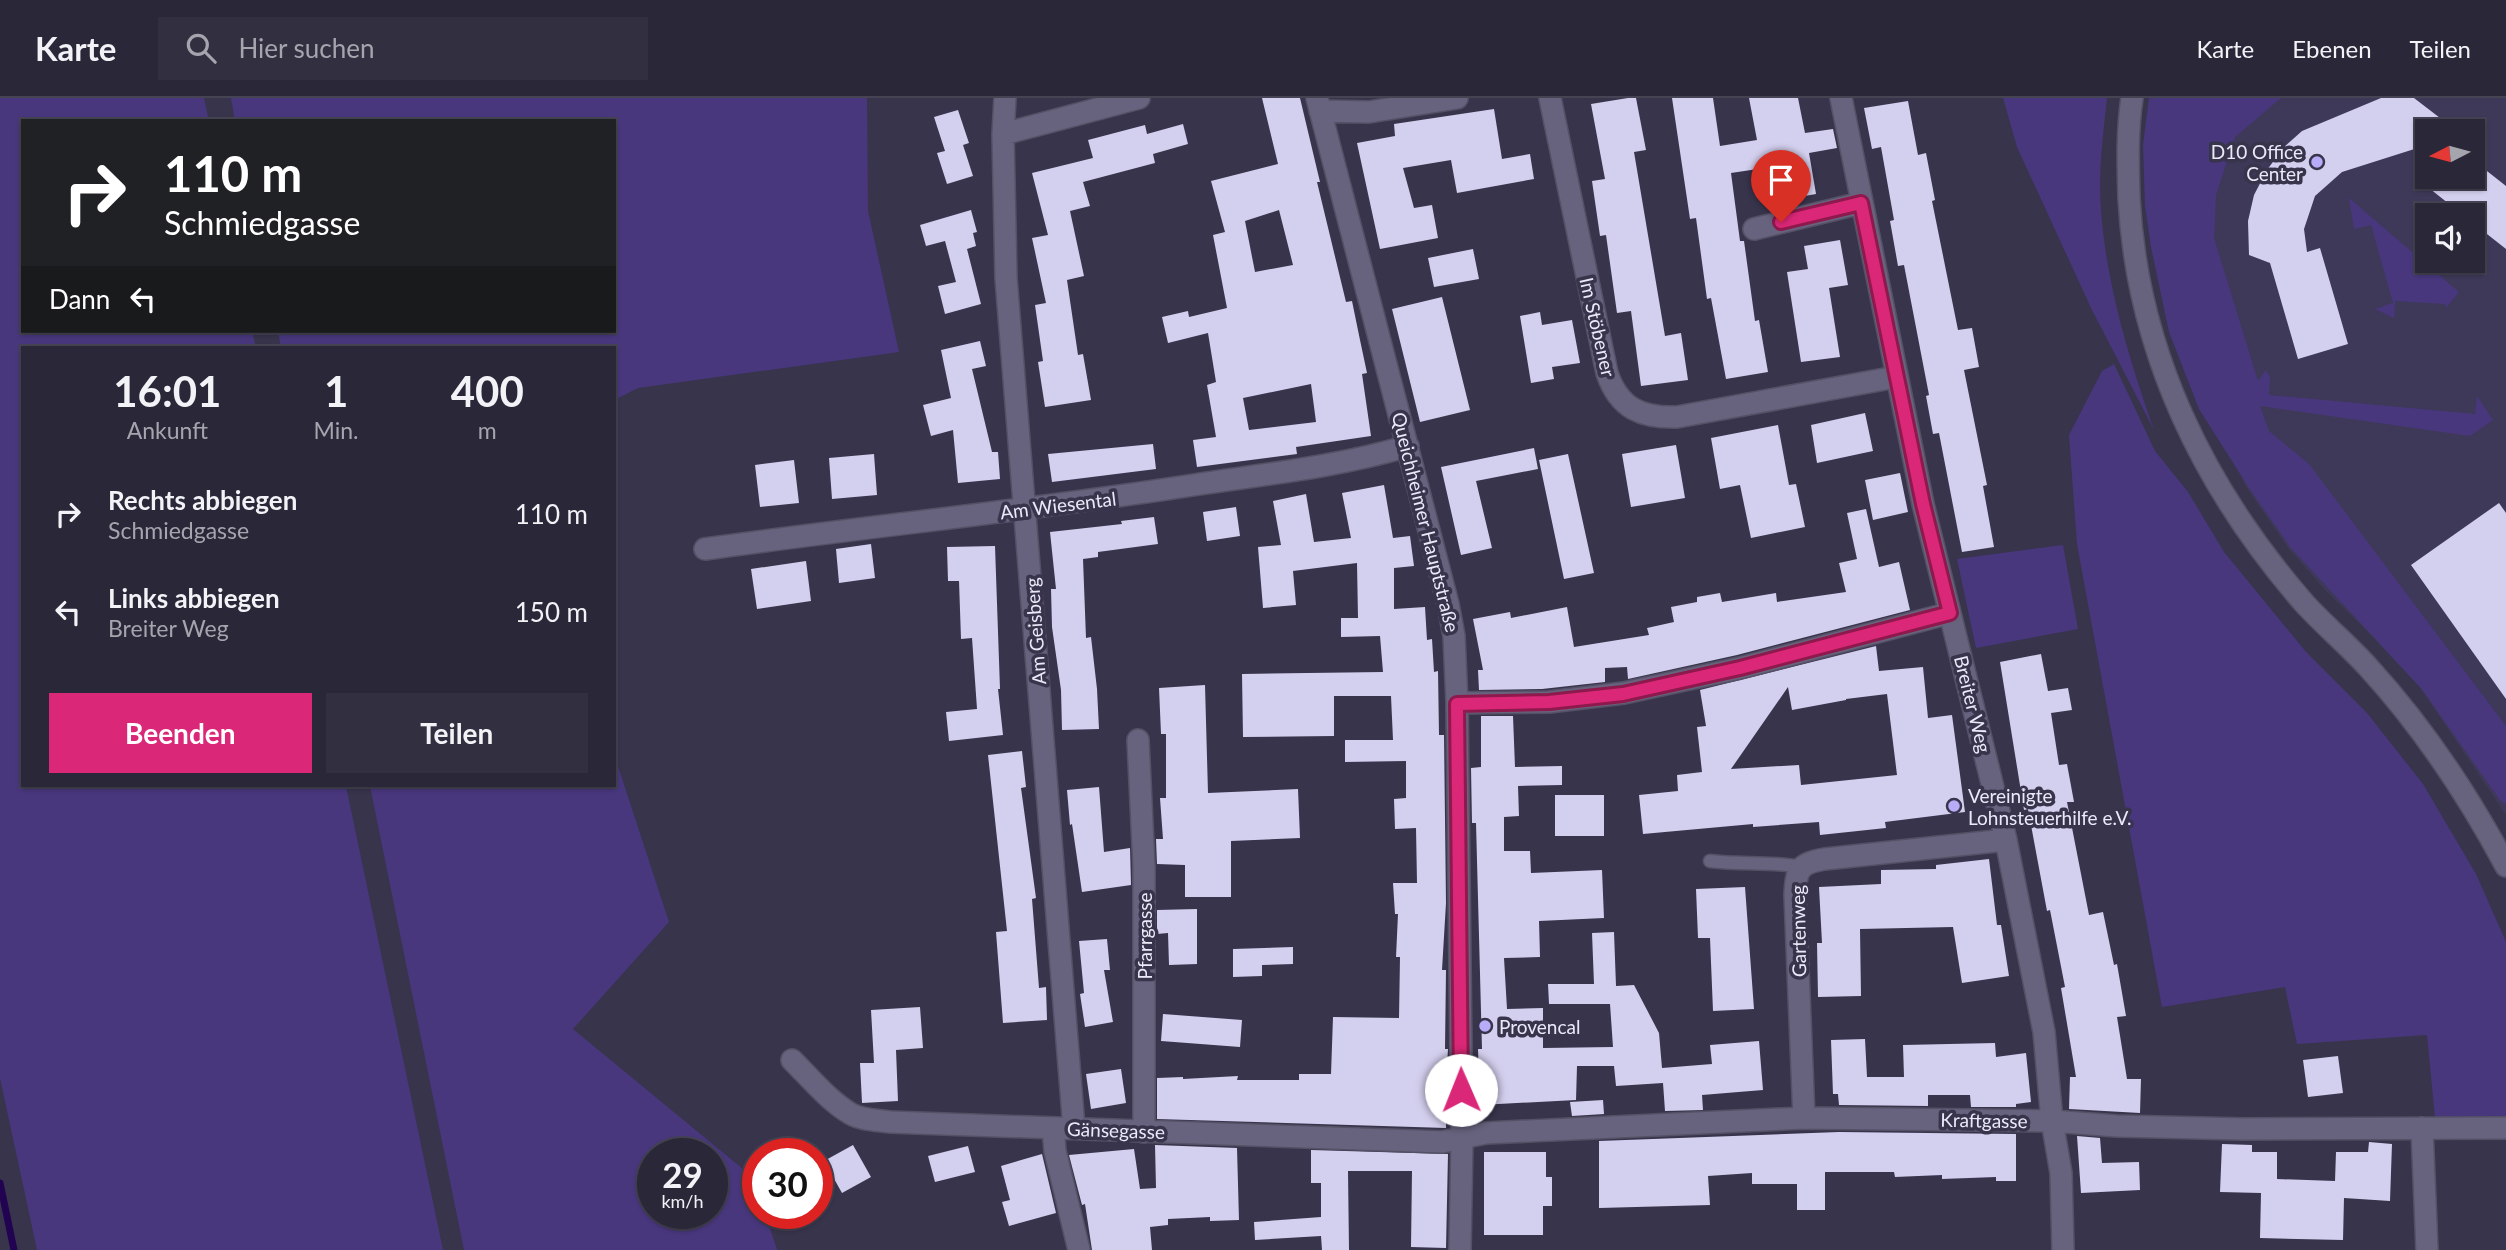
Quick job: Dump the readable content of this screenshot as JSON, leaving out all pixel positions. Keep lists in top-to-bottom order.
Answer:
{
  "streets": {
    "street": [
      "Im Stöbener",
      "Am Wiesental",
      "Queichheimer Hauptstraße",
      "Am Geisberg",
      "Breiter Weg",
      "Gartenweg",
      "Pfarrgasse",
      "Kraftgasse",
      "Gänsegasse"
    ]
  },
  "crossings": [
    ["Im Stöbener", "Breiter Weg"],
    ["Am Wiesental", "Queichheimer Hauptstraße"],
    ["Am Wiesental", "Am Geisberg"],
    ["Queichheimer Hauptstraße", "Kraftgasse"],
    ["Queichheimer Hauptstraße", "Gänsegasse"],
    ["Am Geisberg", "Gänsegasse"],
    ["Breiter Weg", "Gartenweg"],
    ["Breiter Weg", "Kraftgasse"],
    ["Gartenweg", "Kraftgasse"],
    ["Pfarrgasse", "Gänsegasse"],
    ["Kraftgasse", "Gänsegasse"]
  ],
  "places": ["D10 Office Center", "Vereinigte Lohnsteuerhilfe e.V.", "Provencal"],
  "north": "left",
  "page": {
    "header": "Karte",
    "search": "Hier suchen",
    "nav": ["Karte", "Ebenen", "Teilen"],
    "turn": ["110 m", "Schmiedgasse"],
    "then": "Dann",
    "eta": [
      "16:01",
      "Ankunft",
      "1",
      "Min.",
      "400",
      "m"
    ],
    "list": [
      {
        "name": "Rechts abbiegen",
        "note": "Schmiedgasse",
        "value": "110 m"
      },
      {
        "name": "Links abbiegen",
        "note": "Breiter Weg",
        "value": "150 m"
      }
    ],
    "buttons": ["Beenden", "Teilen"],
    "speed": "29 km/h",
    "limit": "30"
  }
}
